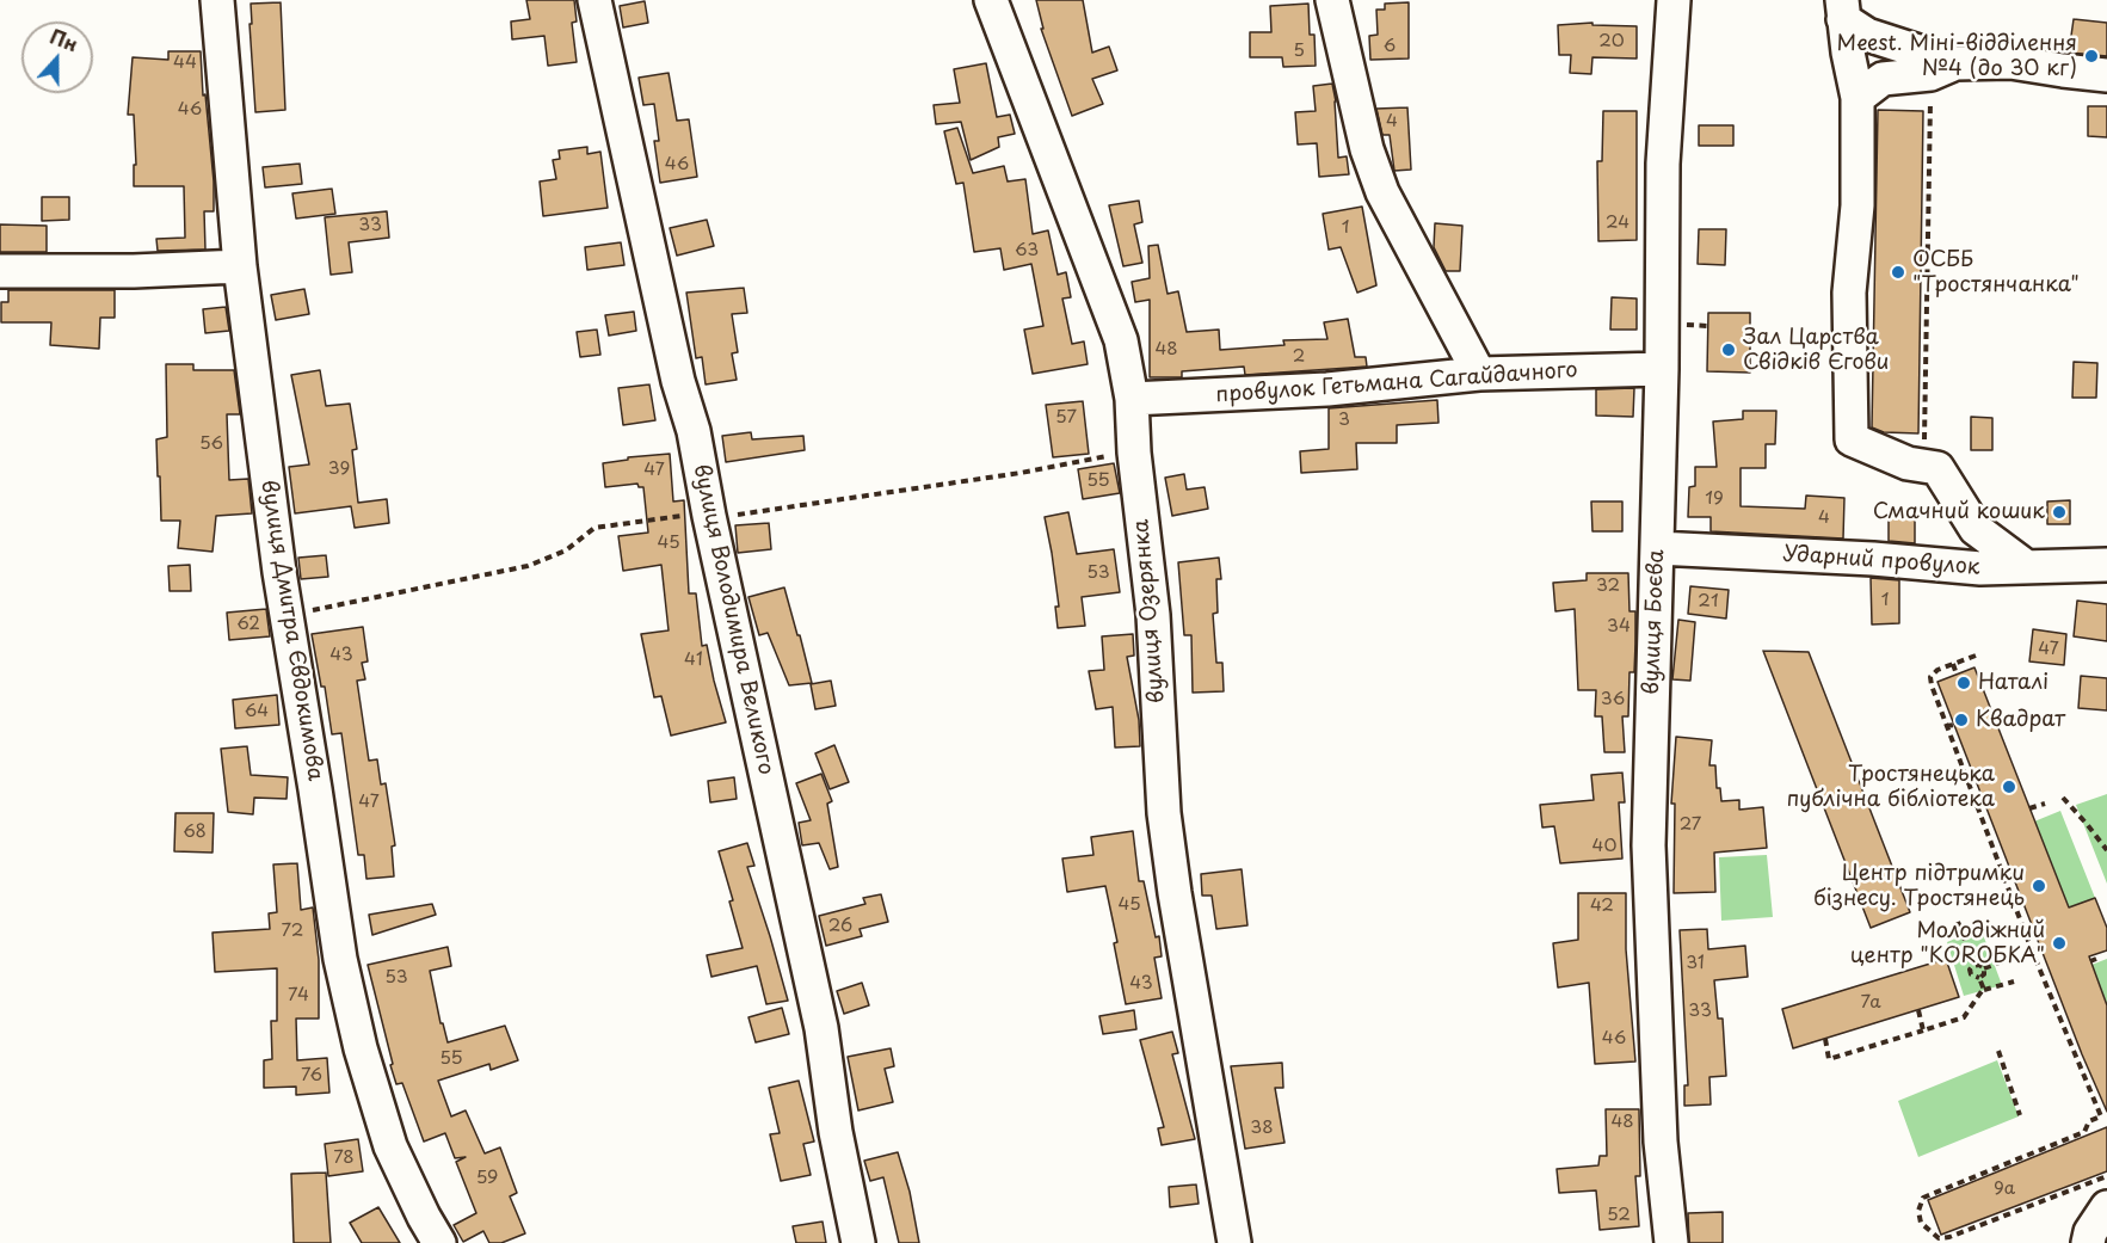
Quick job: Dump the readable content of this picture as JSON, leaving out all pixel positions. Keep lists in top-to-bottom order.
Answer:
{
  "streets": {
    "street": [
      "провулок Гетьмана Сагайдачного",
      "Ударний провулок",
      "вулиця Озерянка",
      "вулиця Володимира Великого",
      "вулиця Боєва",
      "вулиця Дмитра Євдокимова"
    ]
  },
  "crossings": [
    ["провулок Гетьмана Сагайдачного", "вулиця Озерянка"],
    ["провулок Гетьмана Сагайдачного", "вулиця Боєва"],
    ["Ударний провулок", "вулиця Боєва"]
  ],
  "places": [
    "Meest. Міні-відділення №4 (до 30 кг)",
    "ОСББ \"Тростянчанка\"",
    "Зал Царства Свідків Єгови",
    "Смачний кошик",
    "Наталі",
    "Квадрат",
    "Тростянецька публічна бібліотека",
    "Центр підтримки бізнесу. Тростянець",
    "Молодіжний центр \"КОRОБКА\""
  ],
  "house_numbers": [
    "20",
    "6",
    "5",
    "44",
    "46",
    "4",
    "46",
    "24",
    "33",
    "1",
    "63",
    "48",
    "2",
    "57",
    "3",
    "56",
    "39",
    "47",
    "55",
    "19",
    "4",
    "45",
    "53",
    "32",
    "1",
    "21",
    "62",
    "34",
    "47",
    "43",
    "41",
    "36",
    "64",
    "47",
    "27",
    "68",
    "40",
    "45",
    "42",
    "26",
    "72",
    "31",
    "53",
    "43",
    "74",
    "7а",
    "33",
    "46",
    "55",
    "76",
    "48",
    "38",
    "78",
    "59",
    "9а",
    "52"
  ],
  "north": "top"
}
